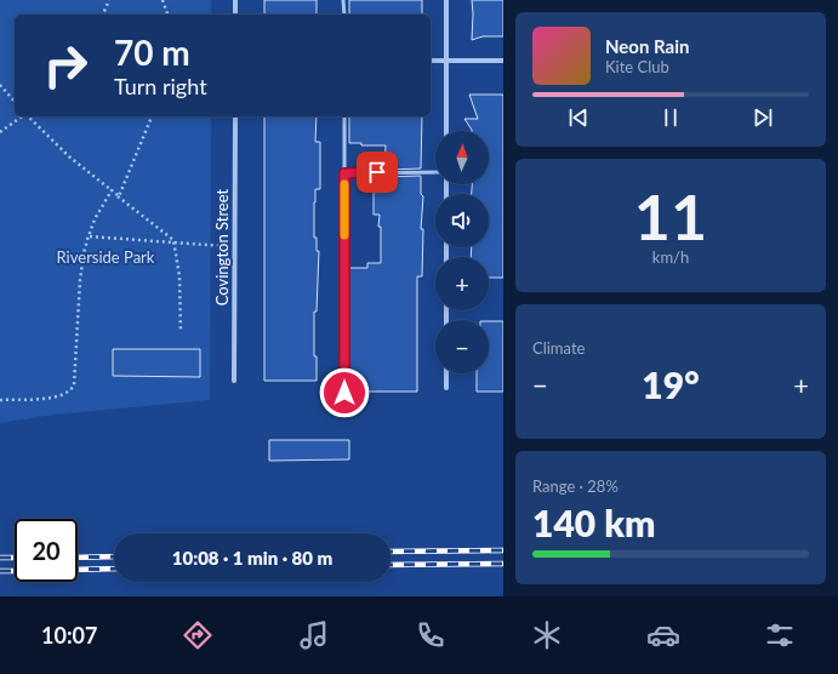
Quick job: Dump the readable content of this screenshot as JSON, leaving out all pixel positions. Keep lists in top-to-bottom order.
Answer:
{
  "streets": {
    "street": ["Covington Street"]
  },
  "parks": ["Riverside Park"],
  "north": "top",
  "page": {
    "turn": ["70 m", "Turn right"],
    "song": ["Neon Rain", "Kite Club"],
    "map_buttons": ["+", "−"],
    "tile": [
      ["11", "km/h"],
      "Climate",
      ["Range · 28%", "140 km"]
    ],
    "heat": ["−", "19°", "+"],
    "limit": "20",
    "trip": "10:08 · 1 min · 80 m",
    "tabs": "10:07"
  }
}
